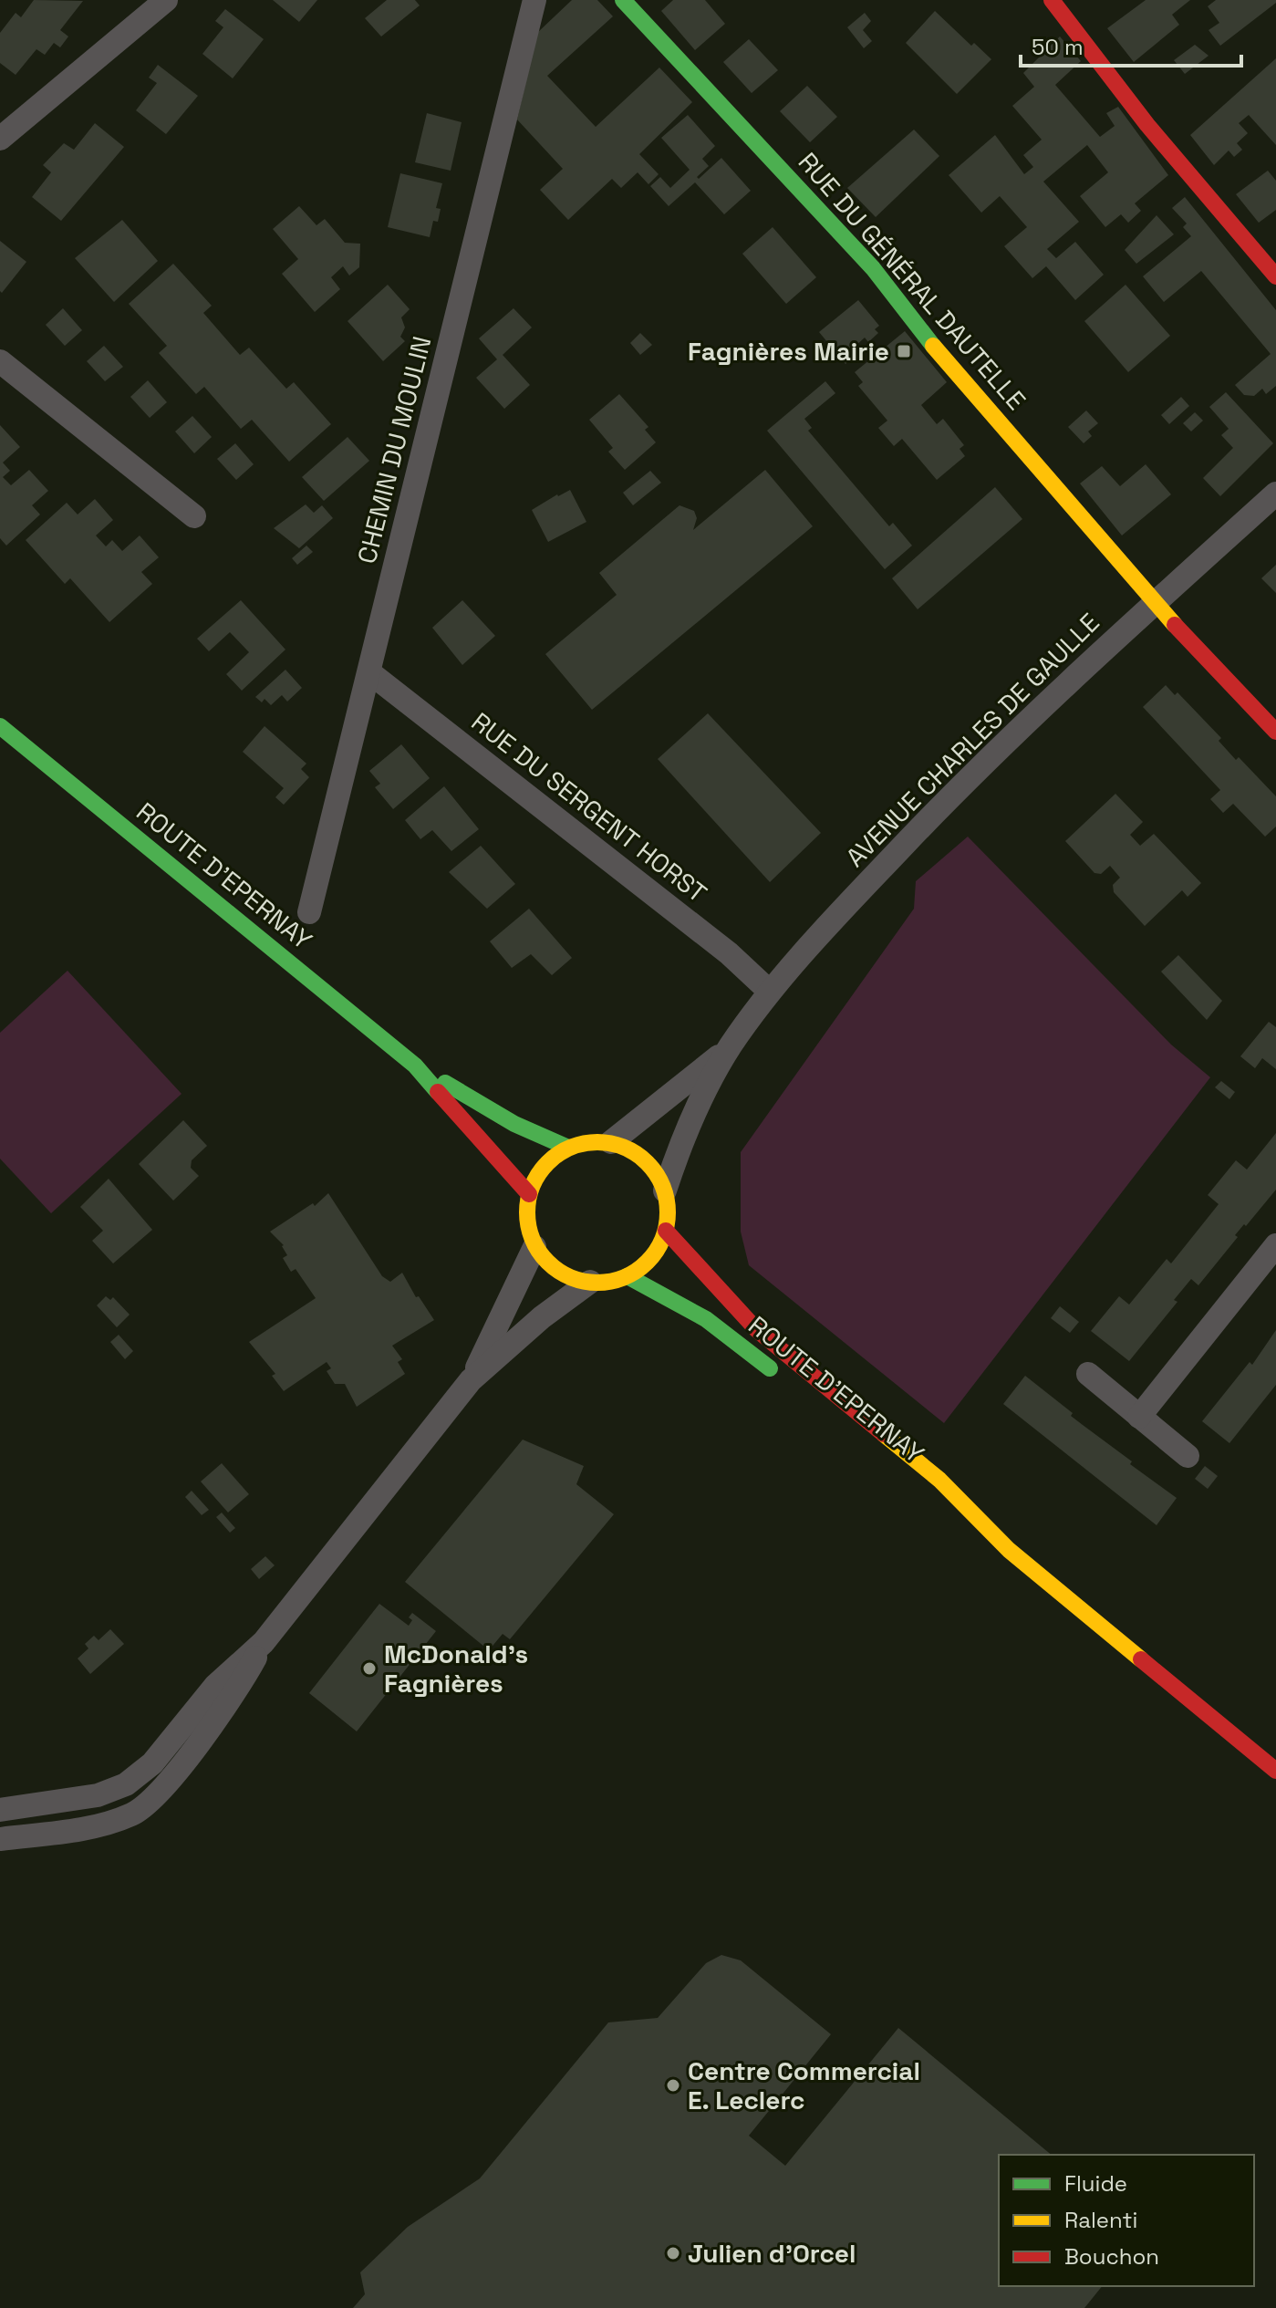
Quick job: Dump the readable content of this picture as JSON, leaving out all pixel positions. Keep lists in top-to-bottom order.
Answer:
{
  "streets": {
    "main road": ["RUE DU GÉNÉRAL DAUTELLE", "ROUTE D'EPERNAY"],
    "street": ["CHEMIN DU MOULIN", "AVENUE CHARLES DE GAULLE", "RUE DU SERGENT HORST"]
  },
  "crossings": [
    ["RUE DU GÉNÉRAL DAUTELLE", "AVENUE CHARLES DE GAULLE"],
    ["CHEMIN DU MOULIN", "RUE DU SERGENT HORST"],
    ["AVENUE CHARLES DE GAULLE", "RUE DU SERGENT HORST"],
    ["AVENUE CHARLES DE GAULLE", "ROUTE D'EPERNAY"]
  ],
  "places": {
    "transit": ["Fagnières Mairie"],
    "other": ["McDonald's Fagnières", "Centre Commercial E. Leclerc", "Julien d'Orcel"]
  },
  "legend": ["Fluide", "Ralenti", "Bouchon"],
  "scale_bar": "50 m"
}
